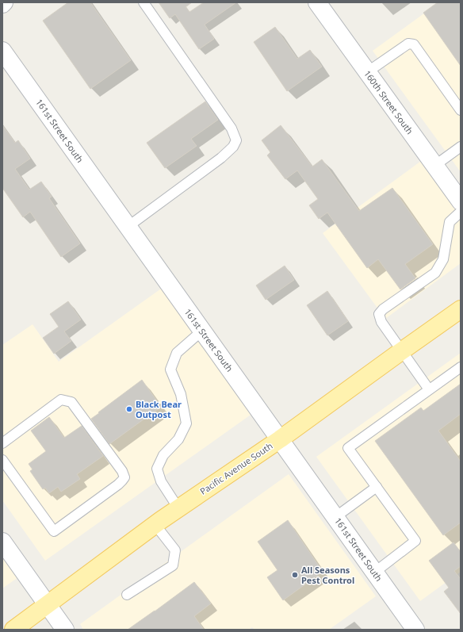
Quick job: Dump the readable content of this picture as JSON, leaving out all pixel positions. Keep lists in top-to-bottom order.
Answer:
{
  "streets": {
    "main road": ["Pacific Avenue South"],
    "street": ["160th Street South", "161st Street South"]
  },
  "crossings": [
    ["161st Street South", "Pacific Avenue South"]
  ],
  "places": ["Black Bear Outpost", "All Seasons Pest Control"]
}
